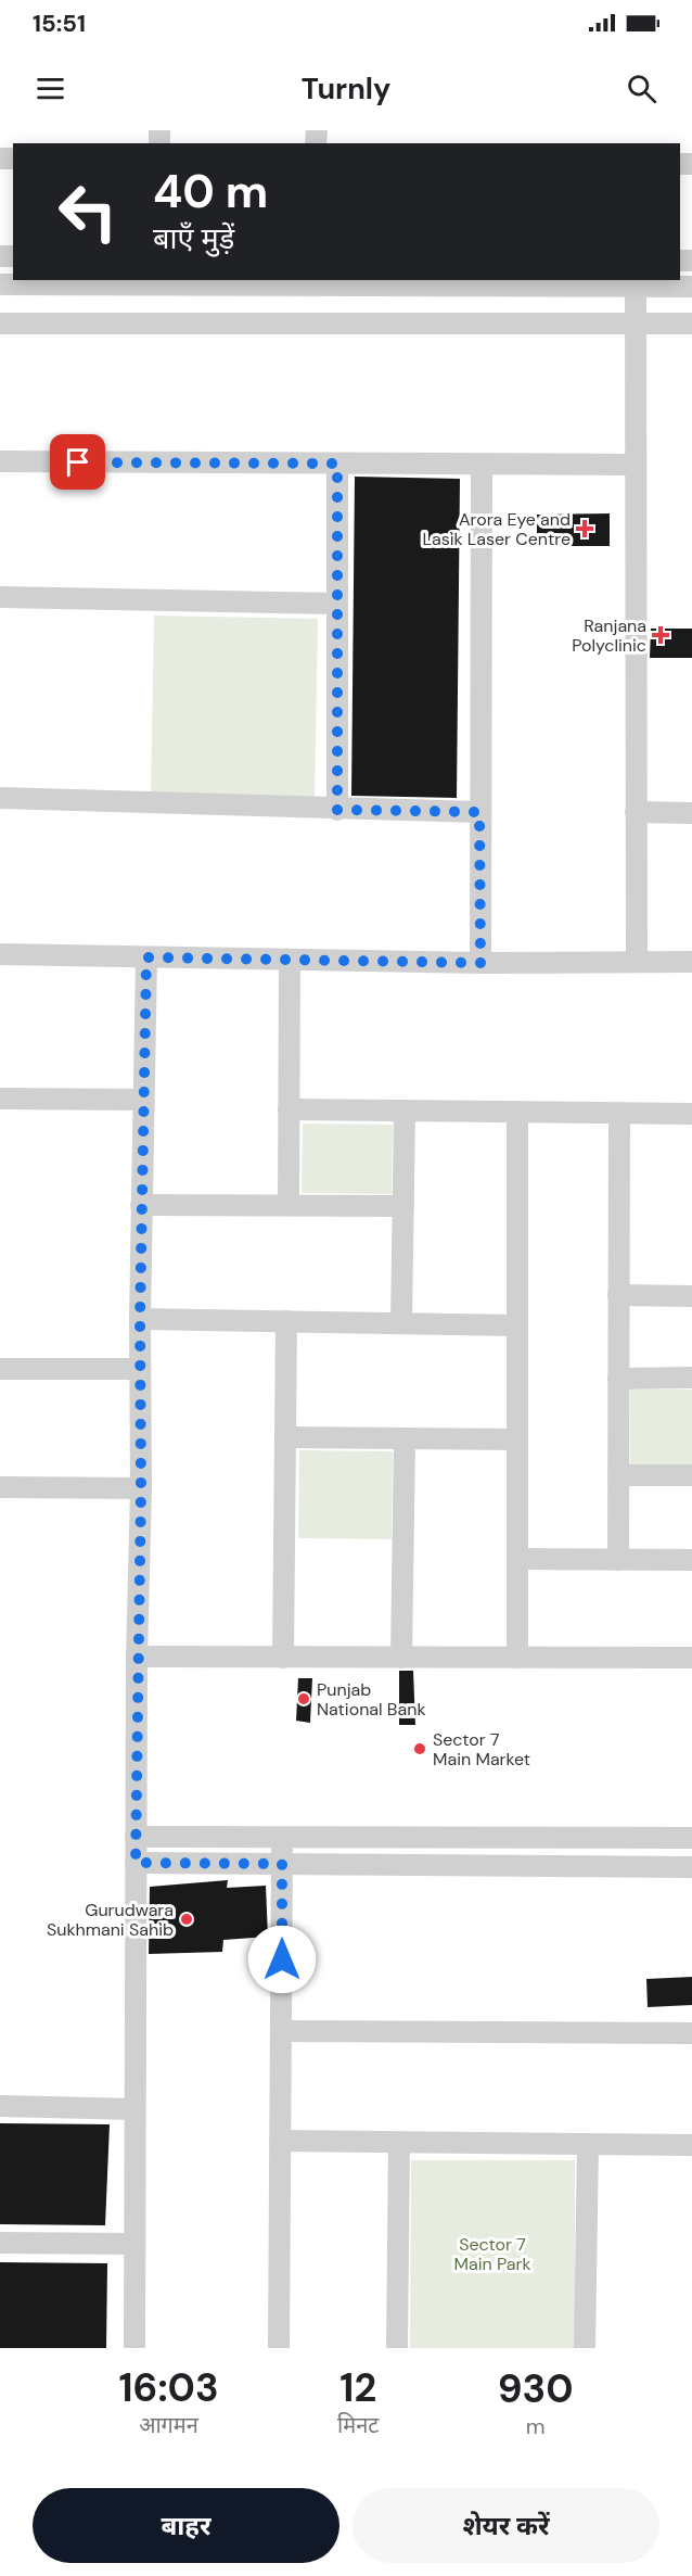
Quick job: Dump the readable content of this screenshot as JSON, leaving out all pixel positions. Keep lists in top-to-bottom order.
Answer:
{
  "parks": ["Sector 7 Main Park"],
  "places": {
    "health": ["Arora Eye and Lasik Laser Centre", "Ranjana Polyclinic"],
    "other": ["Punjab National Bank", "Sector 7 Main Market", "Gurudwara Sukhmani Sahib"]
  },
  "page": {
    "status": "15:51",
    "header": "Turnly",
    "turn": ["40 m", "बाएँ मुड़ें"],
    "eta": [
      "16:03",
      "आगमन",
      "12",
      "मिनट",
      "930",
      "m"
    ],
    "buttons": ["बाहर", "शेयर करें"]
  }
}
